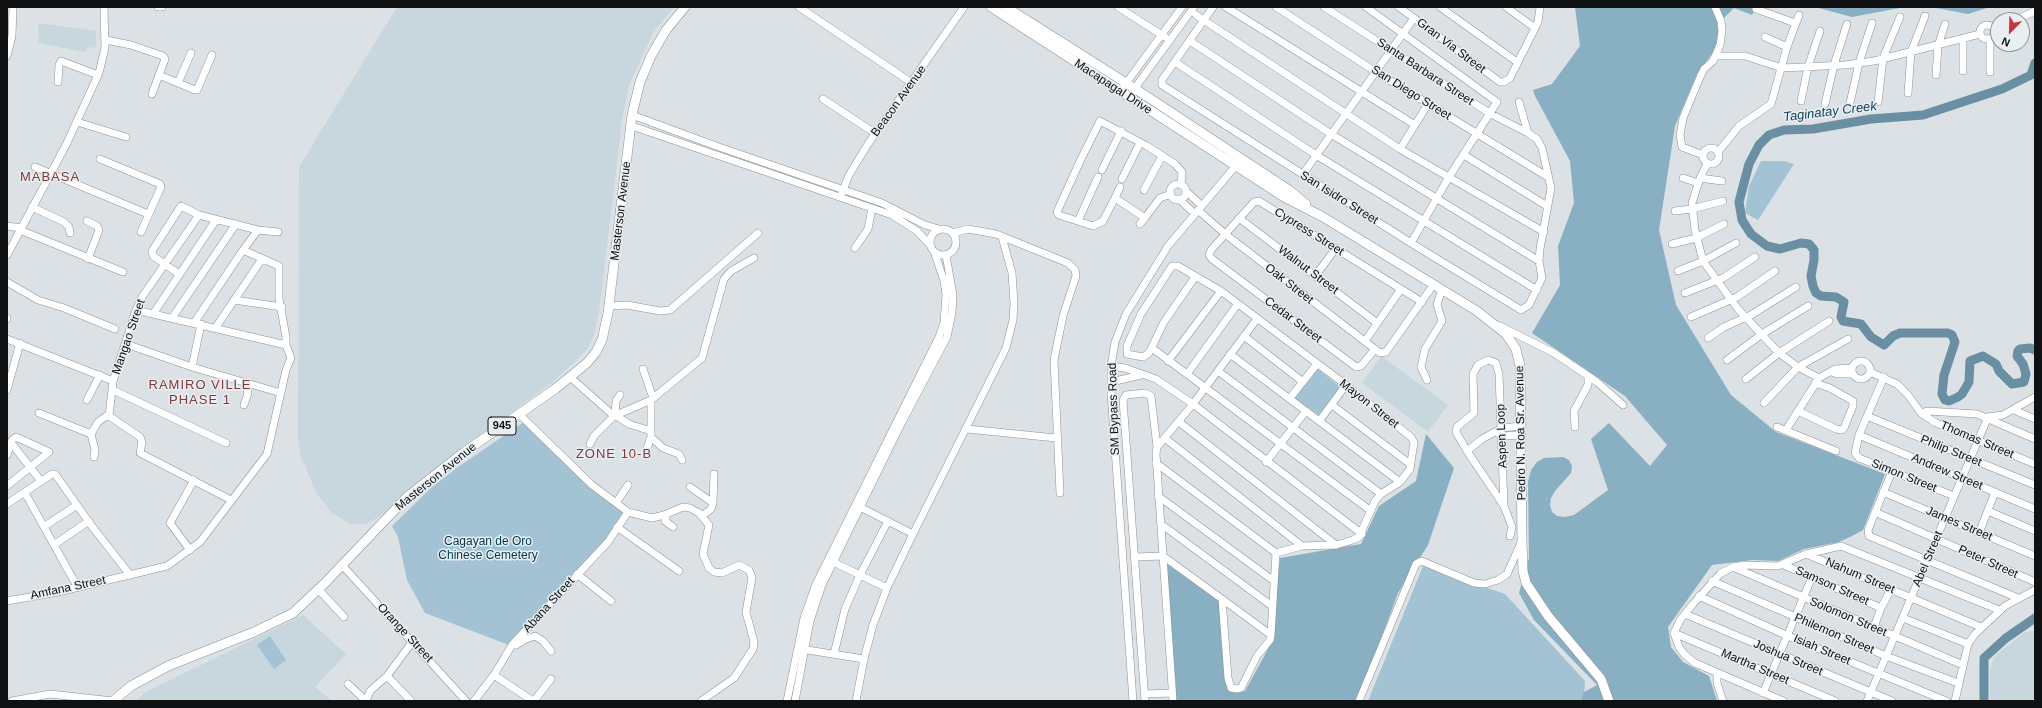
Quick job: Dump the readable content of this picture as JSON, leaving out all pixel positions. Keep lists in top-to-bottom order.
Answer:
{
  "streets": {
    "main road": [
      "Macapagal Drive",
      "Masterson Avenue",
      "945",
      "Pedro N. Roa Sr. Avenue"
    ],
    "street": [
      "Gran Via Street",
      "Santa Barbara Street",
      "San Diego Street",
      "Beacon Avenue",
      "San Isidro Street",
      "Cypress Street",
      "Walnut Street",
      "Oak Street",
      "Cedar Street",
      "Mangao Street",
      "Mayon Street",
      "SM Bypass Road",
      "Aspen Loop",
      "Thomas Street",
      "Philip Street",
      "Andrew Street",
      "Simon Street",
      "James Street",
      "Abel Street",
      "Peter Street",
      "Nahum Street",
      "Samson Street",
      "Amfana Street",
      "Abana Street",
      "Solomon Street",
      "Orange Street",
      "Philemon Street",
      "Isiah Street",
      "Joshua Street",
      "Martha Street"
    ]
  },
  "crossings": [
    ["Macapagal Drive", "SM Bypass Road"],
    ["Macapagal Drive", "Pedro N. Roa Sr. Avenue"],
    ["Masterson Avenue", "Orange Street"],
    ["Cypress Street", "Walnut Street"],
    ["Cypress Street", "Oak Street"],
    ["Cypress Street", "Cedar Street"],
    ["Oak Street", "Cedar Street"],
    ["Oak Street", "SM Bypass Road"],
    ["SM Bypass Road", "Pedro N. Roa Sr. Avenue"],
    ["Thomas Street", "Abel Street"],
    ["Philip Street", "Abel Street"],
    ["Andrew Street", "Simon Street"],
    ["Andrew Street", "Abel Street"],
    ["Simon Street", "Abel Street"],
    ["James Street", "Abel Street"],
    ["Abel Street", "Peter Street"],
    ["Abel Street", "Nahum Street"],
    ["Abel Street", "Solomon Street"],
    ["Abel Street", "Philemon Street"],
    ["Abel Street", "Isiah Street"],
    ["Abel Street", "Joshua Street"]
  ],
  "districts": ["MABASA", "RAMIRO VILLE PHASE 1", "ZONE 10-B"],
  "water": ["Taginatay Creek"],
  "parks": ["Cagayan de Oro Chinese Cemetery"],
  "north": "bottom left"
}
